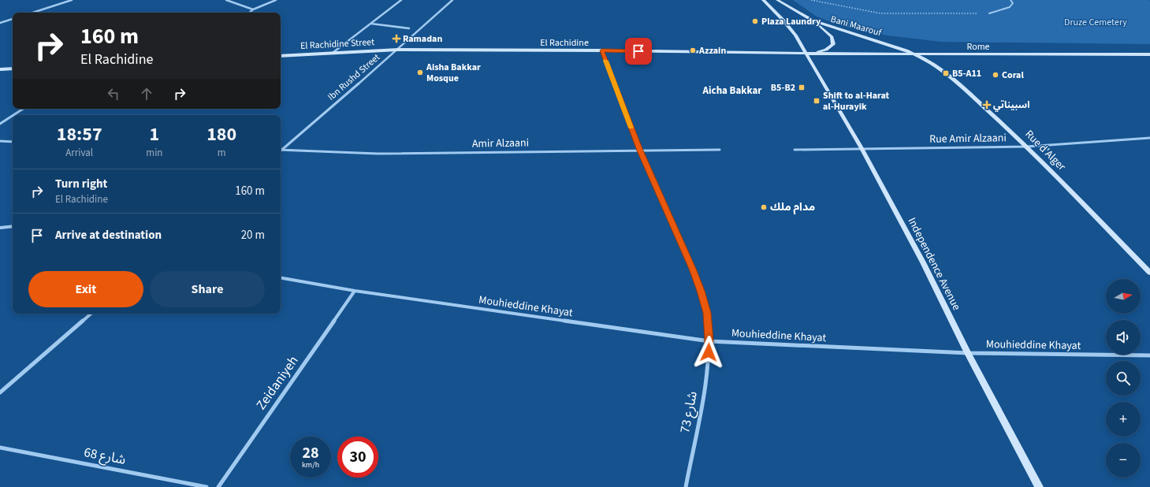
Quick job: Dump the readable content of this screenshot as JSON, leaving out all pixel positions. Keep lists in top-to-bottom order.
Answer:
{
  "streets": {
    "main road": [
      "Bani Maarouf",
      "El Rachidine",
      "El Rachidine Street",
      "Rome",
      "Rue d'Alger",
      "Independence Avenue"
    ],
    "street": [
      "Ibn Rushd Street",
      "Rue Amir Alzaani",
      "Amir Alzaani",
      "Mouhieddine Khayat",
      "Zeidaniyeh",
      "شارع 73",
      "شارع 68"
    ]
  },
  "crossings": [
    ["Bani Maarouf", "Rome"],
    ["Bani Maarouf", "Rue d'Alger"],
    ["El Rachidine", "El Rachidine Street"],
    ["El Rachidine", "Rome"],
    ["El Rachidine", "Ibn Rushd Street"],
    ["El Rachidine", "Independence Avenue"],
    ["El Rachidine", "شارع 73"],
    ["El Rachidine Street", "Ibn Rushd Street"],
    ["Rome", "Rue d'Alger"],
    ["Rome", "Independence Avenue"],
    ["Rue Amir Alzaani", "Rue d'Alger"],
    ["Rue Amir Alzaani", "Independence Avenue"],
    ["Amir Alzaani", "شارع 73"],
    ["Independence Avenue", "Mouhieddine Khayat"],
    ["Mouhieddine Khayat", "Zeidaniyeh"],
    ["Mouhieddine Khayat", "شارع 73"]
  ],
  "districts": ["Aicha Bakkar"],
  "parks": ["Druze Cemetery"],
  "places": {
    "other": [
      "Plaza Laundry",
      "Azzain",
      "Aisha Bakkar Mosque",
      "Coral",
      "مدام ملك"
    ],
    "health": ["Ramadan", "اسبيناتي"],
    "transit": ["B5-A11", "B5-B2", "Shift to al-Harat al-Hurayik"]
  },
  "north": "right",
  "page": {
    "turn": ["160 m", "El Rachidine"],
    "eta": [
      "18:57",
      "Arrival",
      "1",
      "min",
      "180",
      "m"
    ],
    "list": [
      {
        "name": "Turn right",
        "note": "El Rachidine",
        "value": "160 m"
      },
      {
        "name": "Arrive at destination",
        "value": "20 m"
      }
    ],
    "buttons": ["Exit", "Share"],
    "map_buttons": ["+", "−"],
    "speed": "28 km/h",
    "limit": "30"
  }
}
